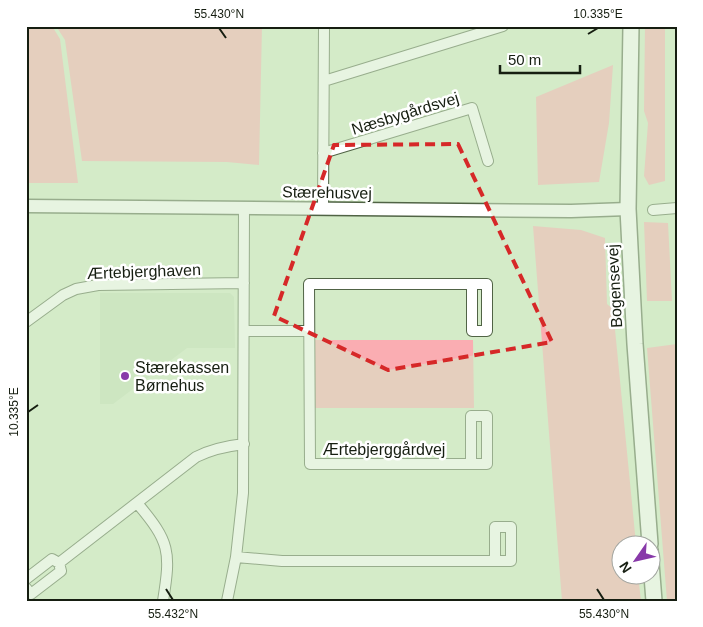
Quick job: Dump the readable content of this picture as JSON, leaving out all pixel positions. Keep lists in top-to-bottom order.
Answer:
{
  "streets": {
    "main road": ["Bogensevej"],
    "street": [
      "Næsbygårdsvej",
      "Stærehusvej",
      "Ærtebjerghaven",
      "Ærtebjerggårdvej"
    ]
  },
  "crossings": [
    ["Stærehusvej", "Bogensevej"]
  ],
  "places": ["Stærekassen Børnehus"],
  "scale_bar": "50 m",
  "north": "bottom left",
  "coordinates": ["55.430°N", "10.335°E", "55.432°N"]
}
